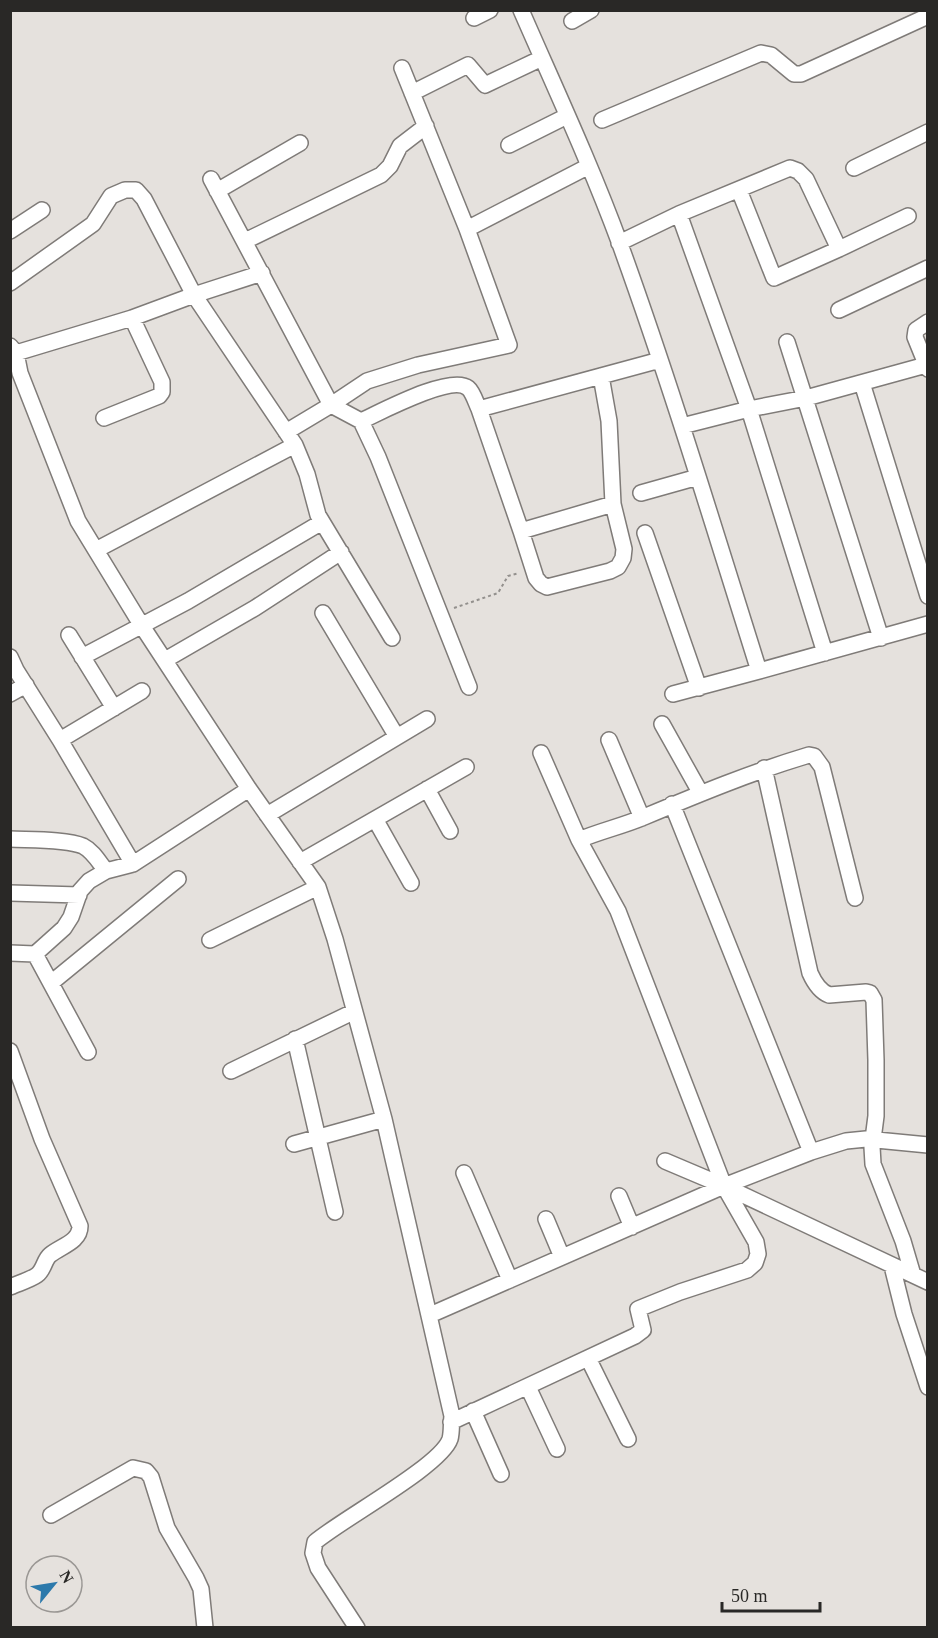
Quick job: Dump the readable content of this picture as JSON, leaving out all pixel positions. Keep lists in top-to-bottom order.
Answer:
{
  "scale_bar": "50 m",
  "north": "top right"
}
